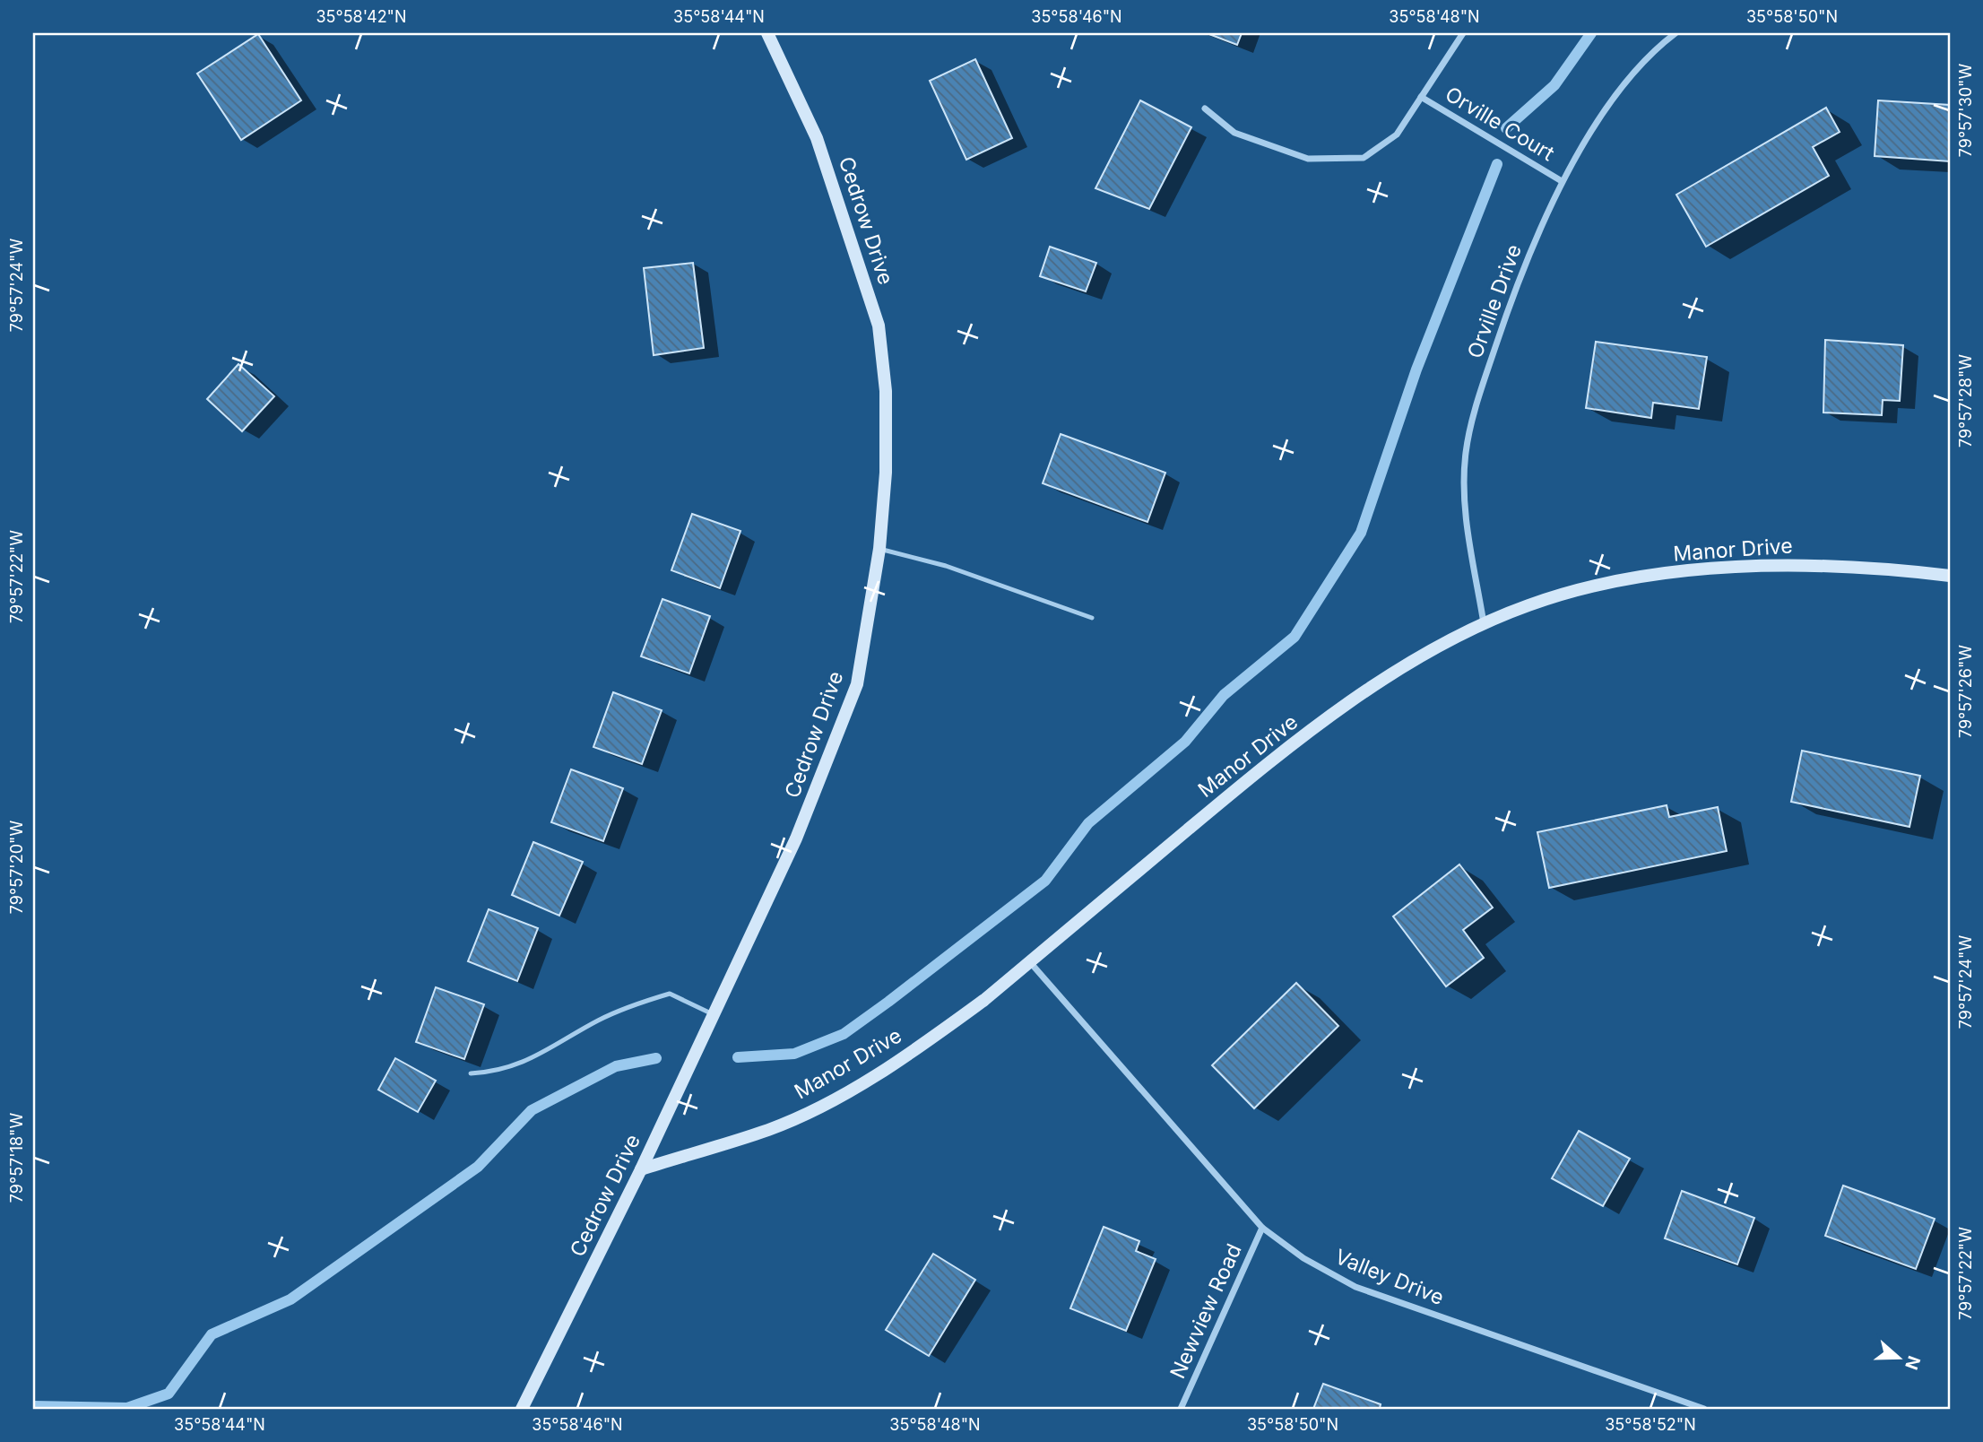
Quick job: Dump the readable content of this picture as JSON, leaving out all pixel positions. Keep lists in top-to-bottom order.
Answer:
{
  "streets": {
    "street": [
      "Orville Court",
      "Cedrow Drive",
      "Orville Drive",
      "Manor Drive",
      "Valley Drive",
      "Newview Road"
    ]
  },
  "crossings": [
    ["Orville Court", "Orville Drive"],
    ["Cedrow Drive", "Manor Drive"],
    ["Orville Drive", "Manor Drive"],
    ["Manor Drive", "Valley Drive"],
    ["Valley Drive", "Newview Road"]
  ],
  "north": "right",
  "coordinates": [
    "35°58'42\"N",
    "35°58'44\"N",
    "35°58'46\"N",
    "35°58'48\"N",
    "35°58'50\"N",
    "79°57'30\"W",
    "79°57'24\"W",
    "79°57'28\"W",
    "79°57'22\"W",
    "79°57'26\"W",
    "79°57'20\"W",
    "79°57'18\"W",
    "35°58'52\"N"
  ]
}
